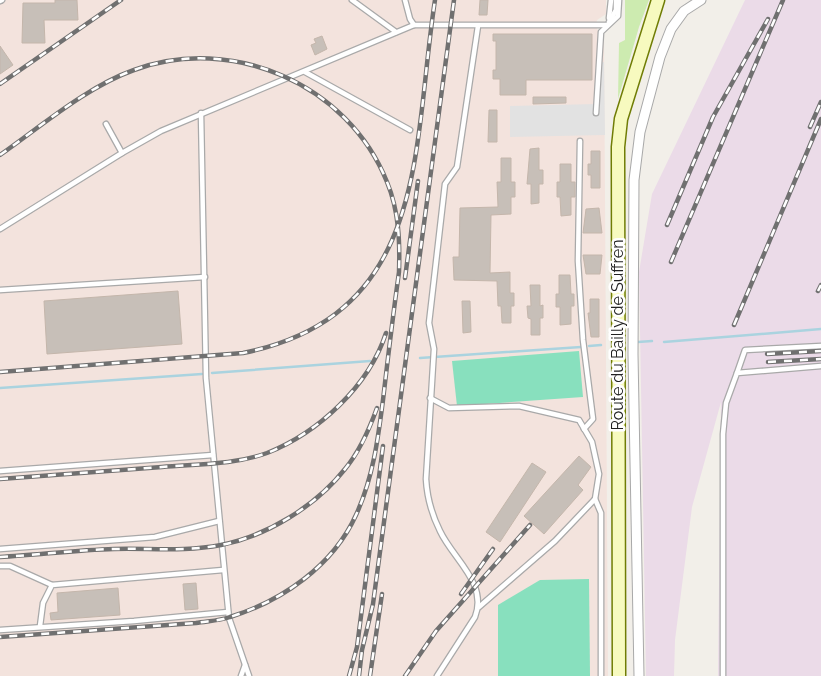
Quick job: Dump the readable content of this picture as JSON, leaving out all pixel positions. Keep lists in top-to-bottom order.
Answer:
{
  "streets": {
    "main road": ["Route du Bailly de Suffren"]
  }
}
